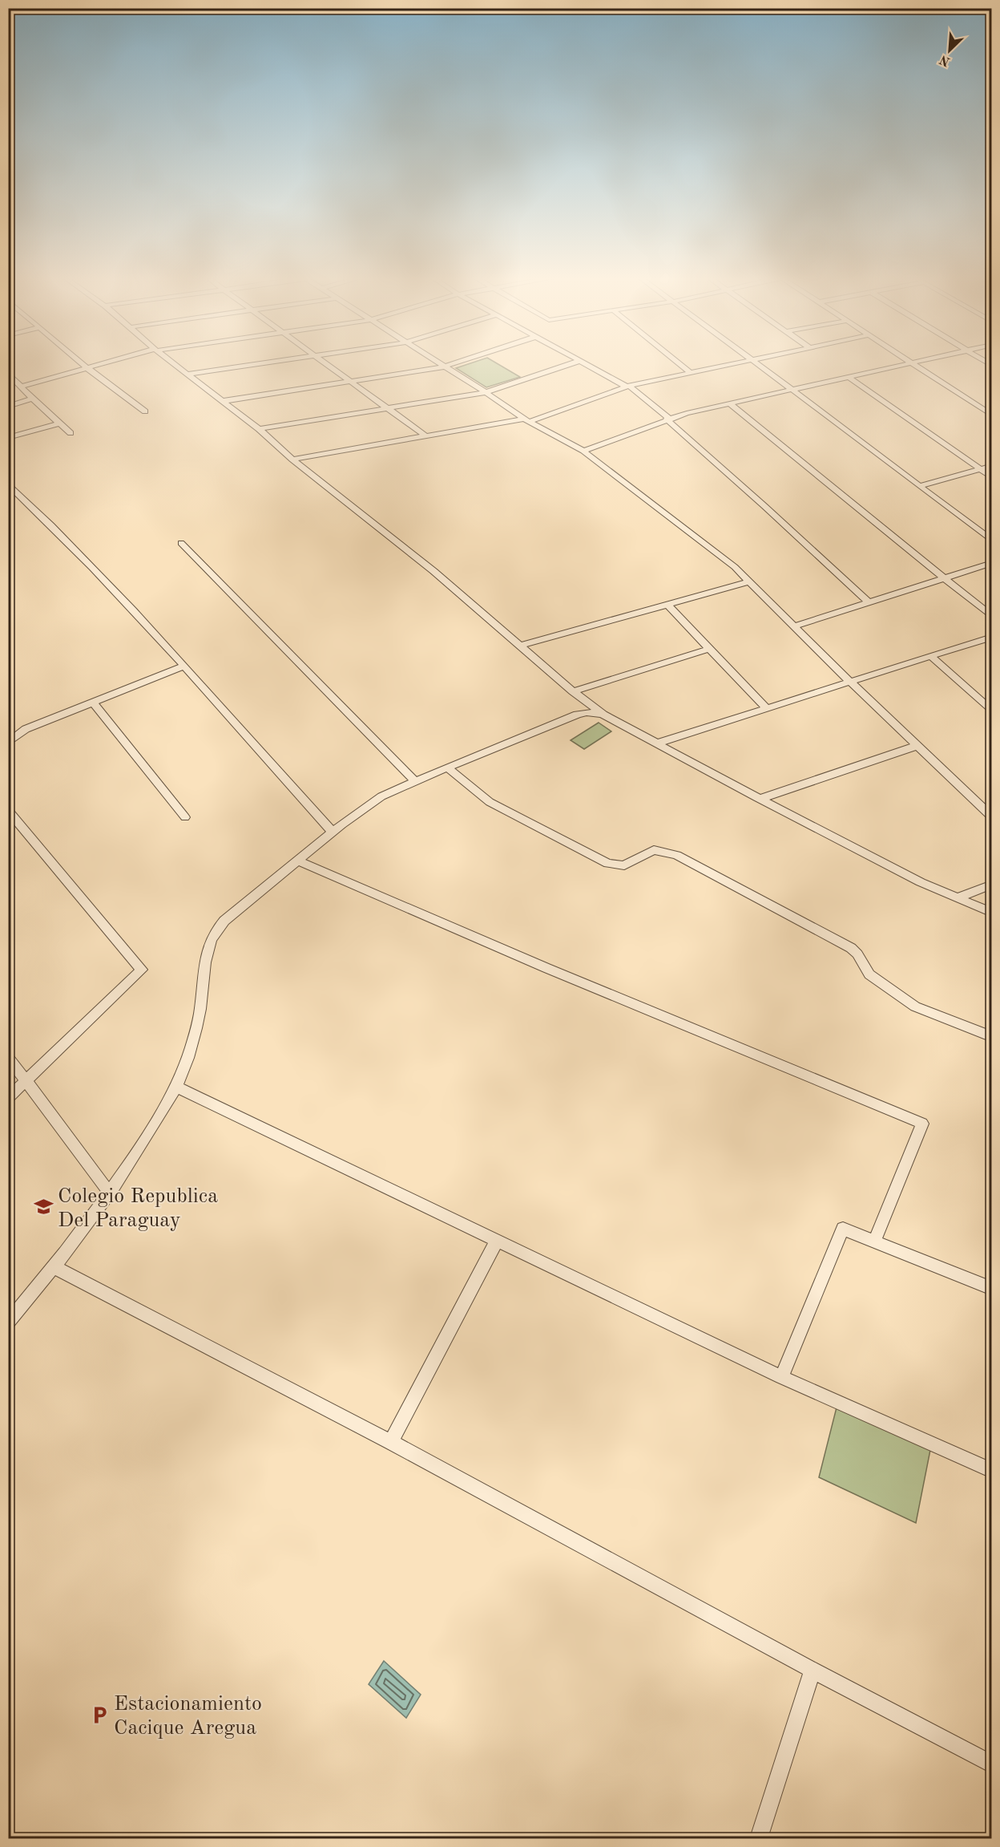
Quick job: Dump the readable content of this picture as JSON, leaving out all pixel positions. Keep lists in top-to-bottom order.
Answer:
{
  "places": {
    "school or university": ["Colegio Republica Del Paraguay"],
    "parking": ["Estacionamiento Cacique Aregua"]
  },
  "north": "bottom left"
}
